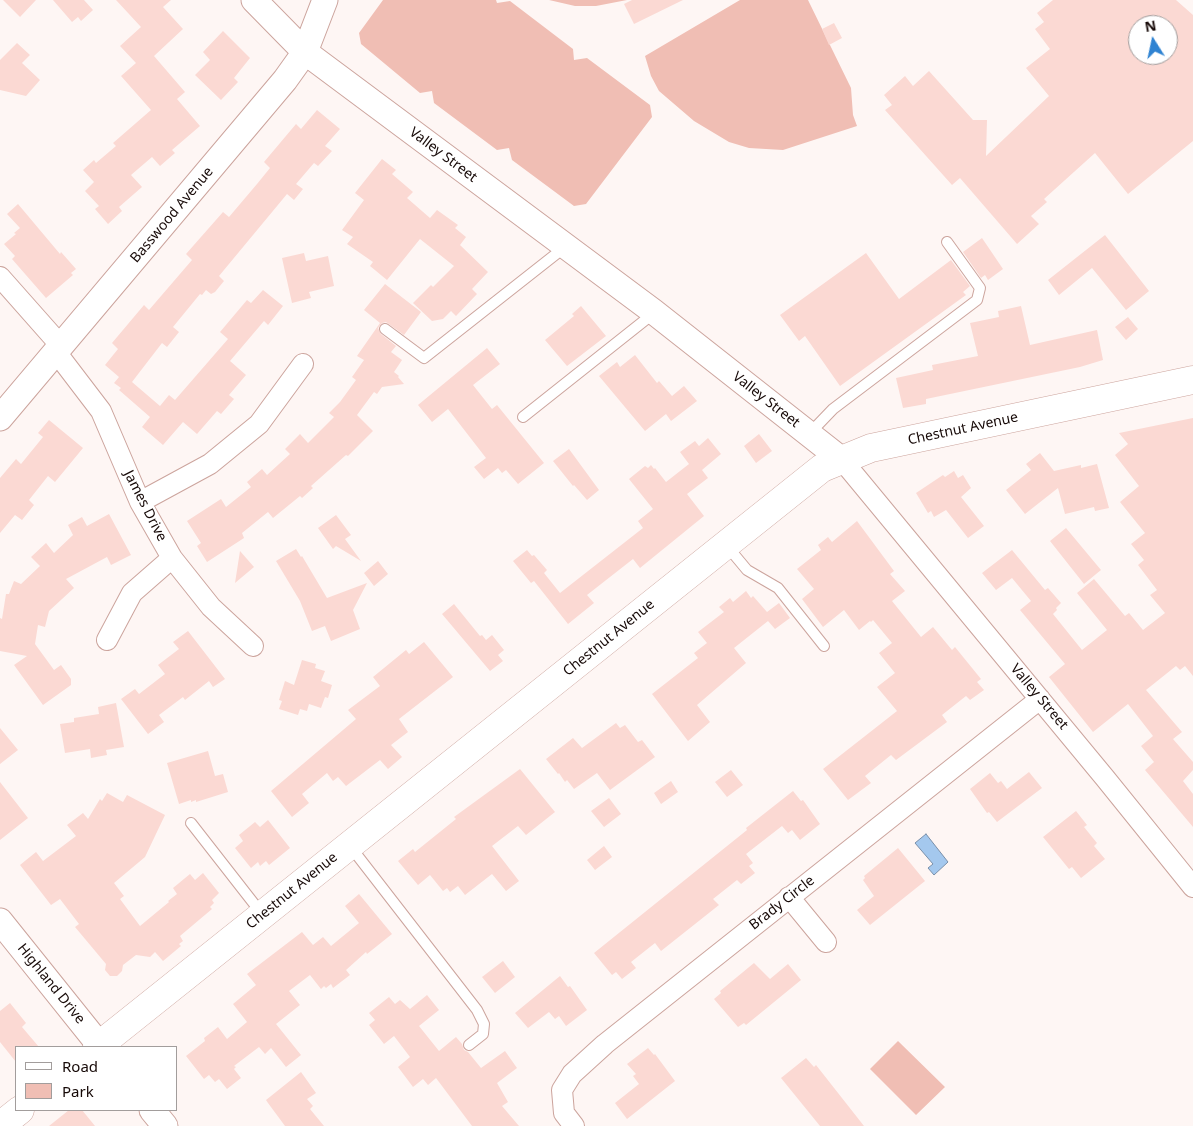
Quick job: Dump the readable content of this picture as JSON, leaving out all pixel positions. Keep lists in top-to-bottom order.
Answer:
{
  "streets": {
    "main road": ["Chestnut Avenue"],
    "street": [
      "Valley Street",
      "Basswood Avenue",
      "James Drive",
      "Brady Circle",
      "Highland Drive"
    ]
  },
  "crossings": [
    ["Valley Street", "Basswood Avenue"],
    ["Valley Street", "Chestnut Avenue"],
    ["Valley Street", "Brady Circle"],
    ["Basswood Avenue", "James Drive"]
  ],
  "legend": ["Road", "Park"],
  "north": "top"
}
